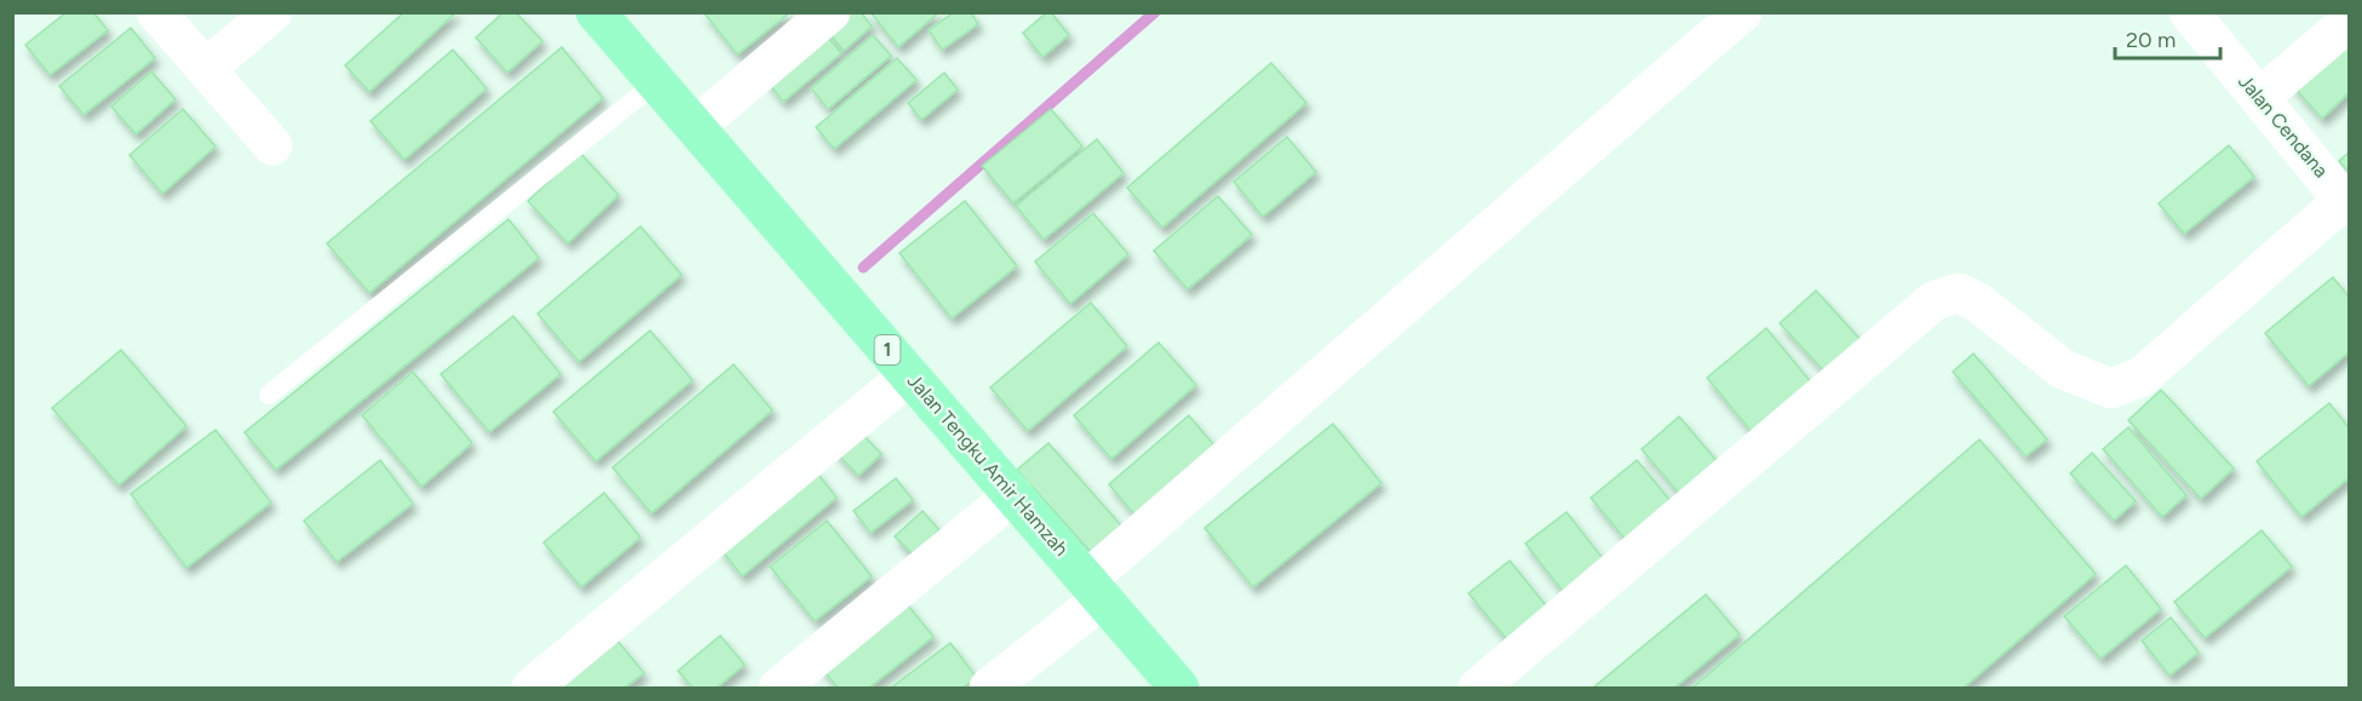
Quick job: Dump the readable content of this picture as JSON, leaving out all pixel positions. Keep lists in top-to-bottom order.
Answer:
{
  "streets": {
    "main road": ["1", "Jalan Tengku Amir Hamzah"],
    "street": ["Jalan Cendana"]
  },
  "scale_bar": "20 m"
}
